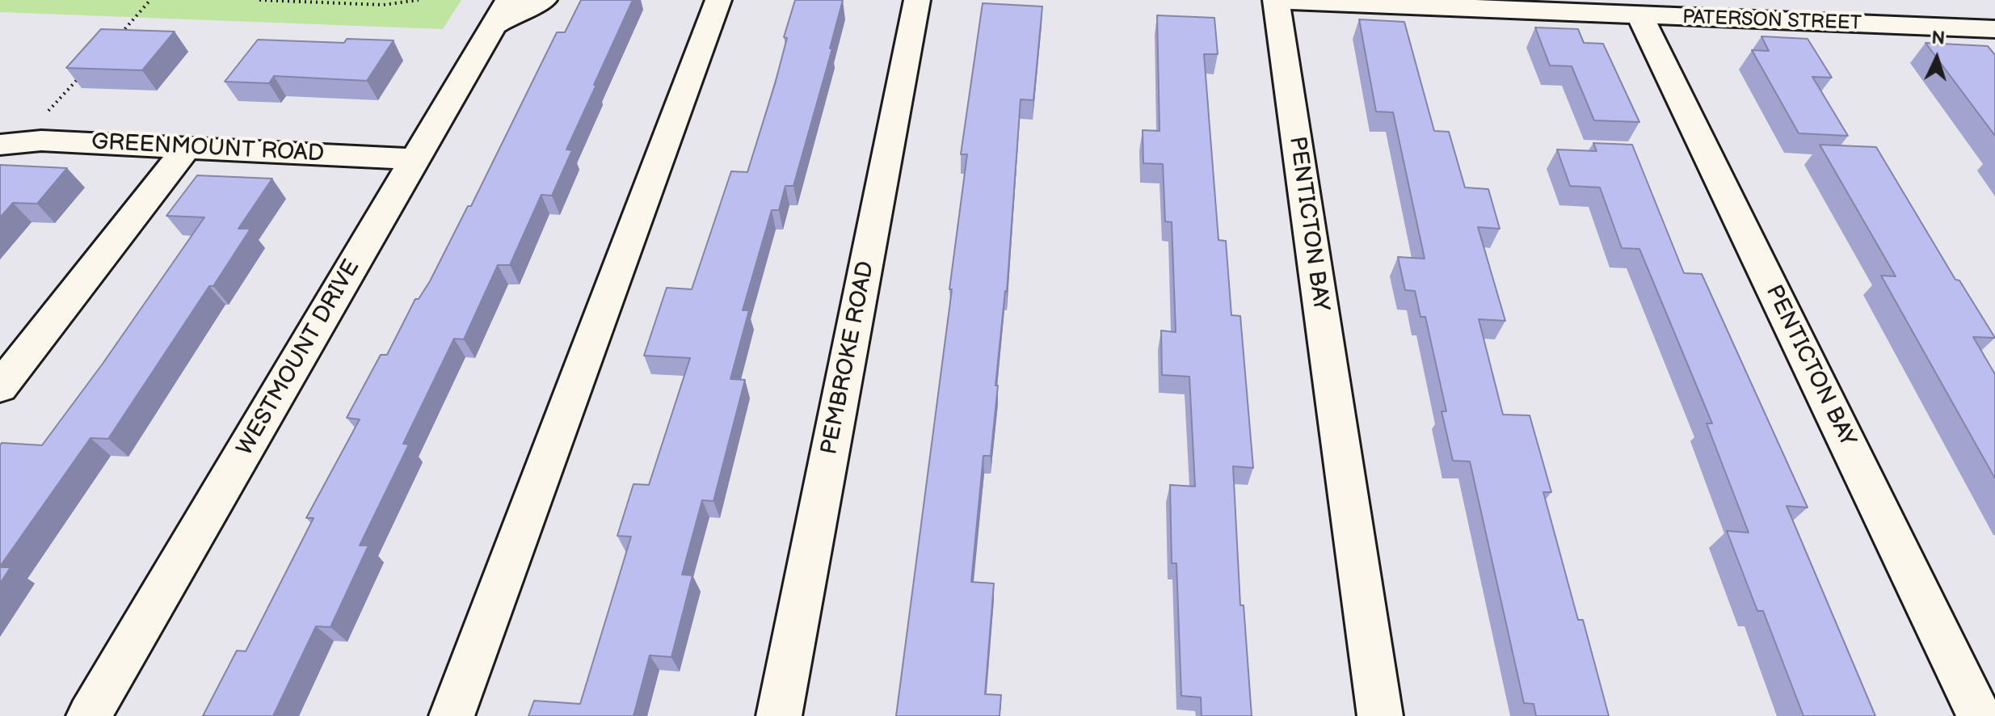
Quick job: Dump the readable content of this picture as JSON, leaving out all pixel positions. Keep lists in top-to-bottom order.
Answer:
{
  "streets": {
    "street": [
      "PATERSON STREET",
      "GREENMOUNT ROAD",
      "PENTICTON BAY",
      "WESTMOUNT DRIVE",
      "PEMBROKE ROAD"
    ]
  },
  "crossings": [
    ["PATERSON STREET", "PENTICTON BAY"],
    ["GREENMOUNT ROAD", "WESTMOUNT DRIVE"]
  ],
  "north": "top"
}
